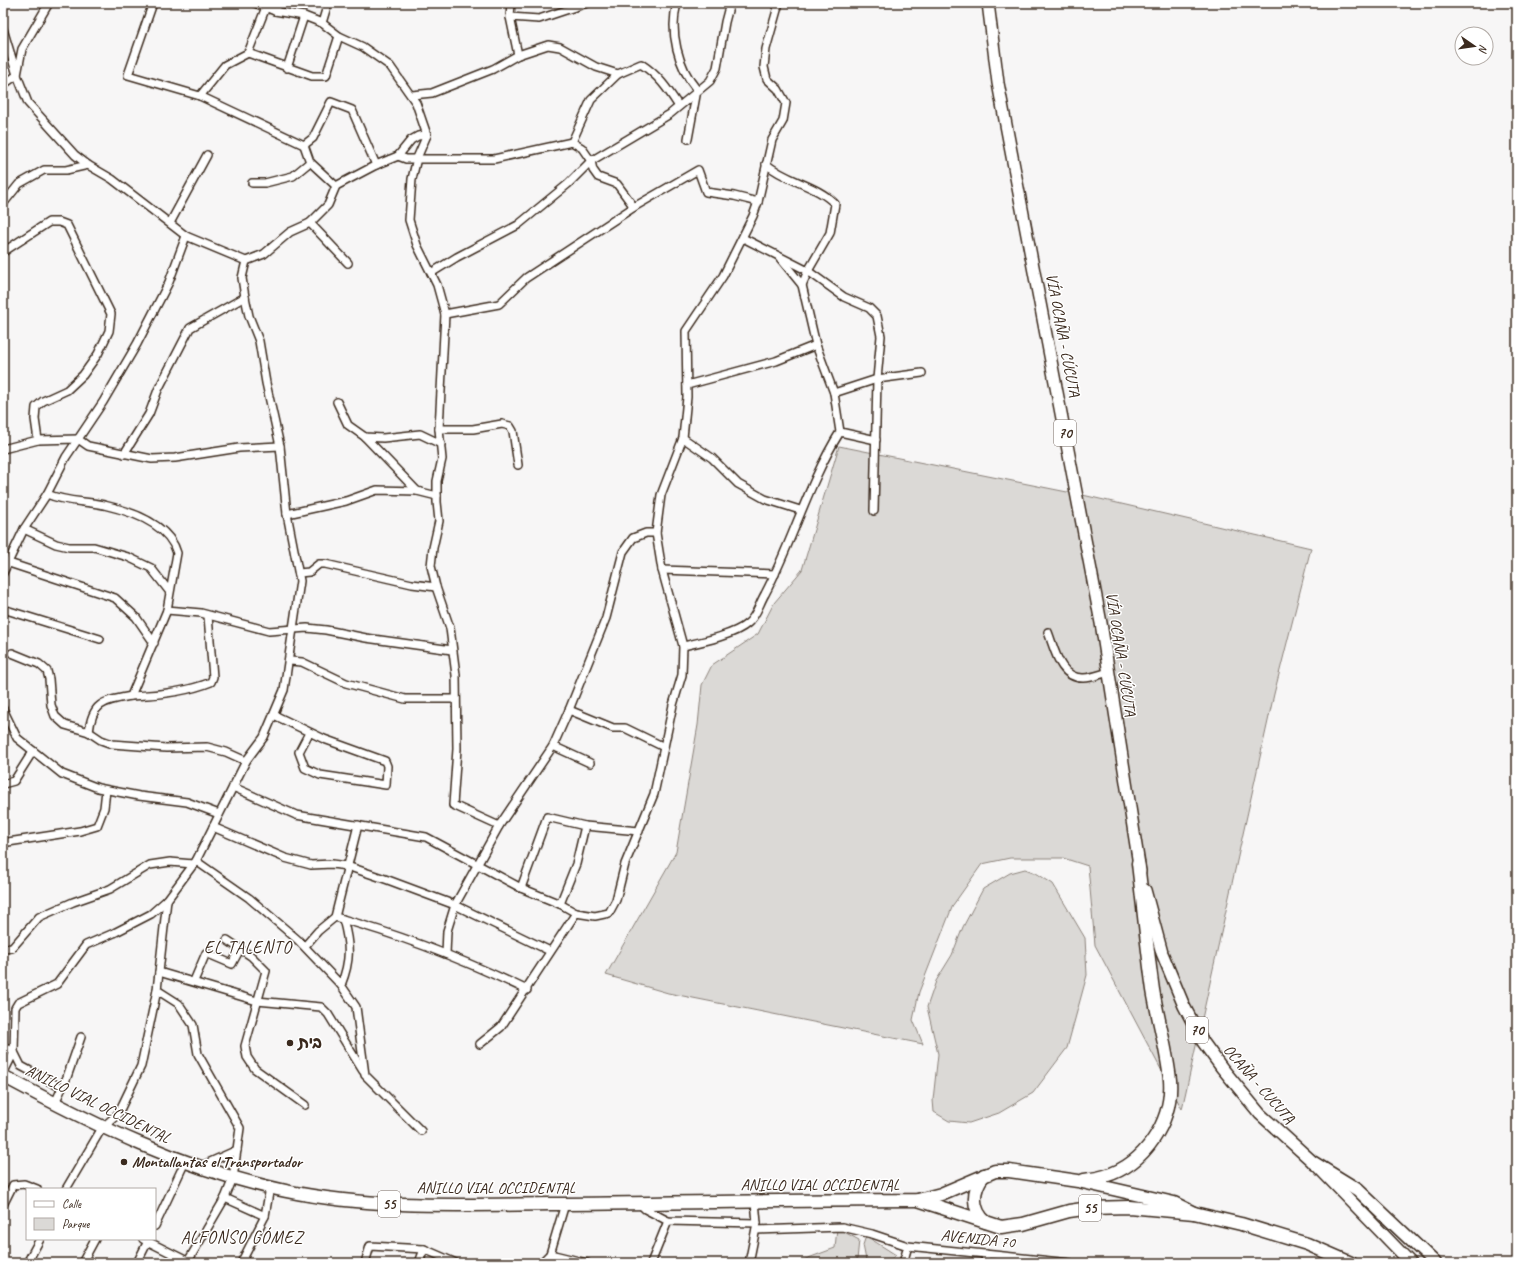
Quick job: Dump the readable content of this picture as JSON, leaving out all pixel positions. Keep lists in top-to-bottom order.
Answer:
{
  "streets": {
    "highway": ["ANILLO VIAL OCCIDENTAL", "55"],
    "main road": ["VÍA OCAÑA - CÚCUTA", "70", "OCAÑA - CUCUTA"],
    "street": ["AVENIDA 70"]
  },
  "crossings": [
    ["VÍA OCAÑA - CÚCUTA", "OCAÑA - CUCUTA"]
  ],
  "districts": ["EL TALENTO", "ALFONSO GÓMEZ"],
  "places": ["בית", "Montallantas el Transportador"],
  "legend": ["Calle", "Parque"],
  "north": "right"
}
